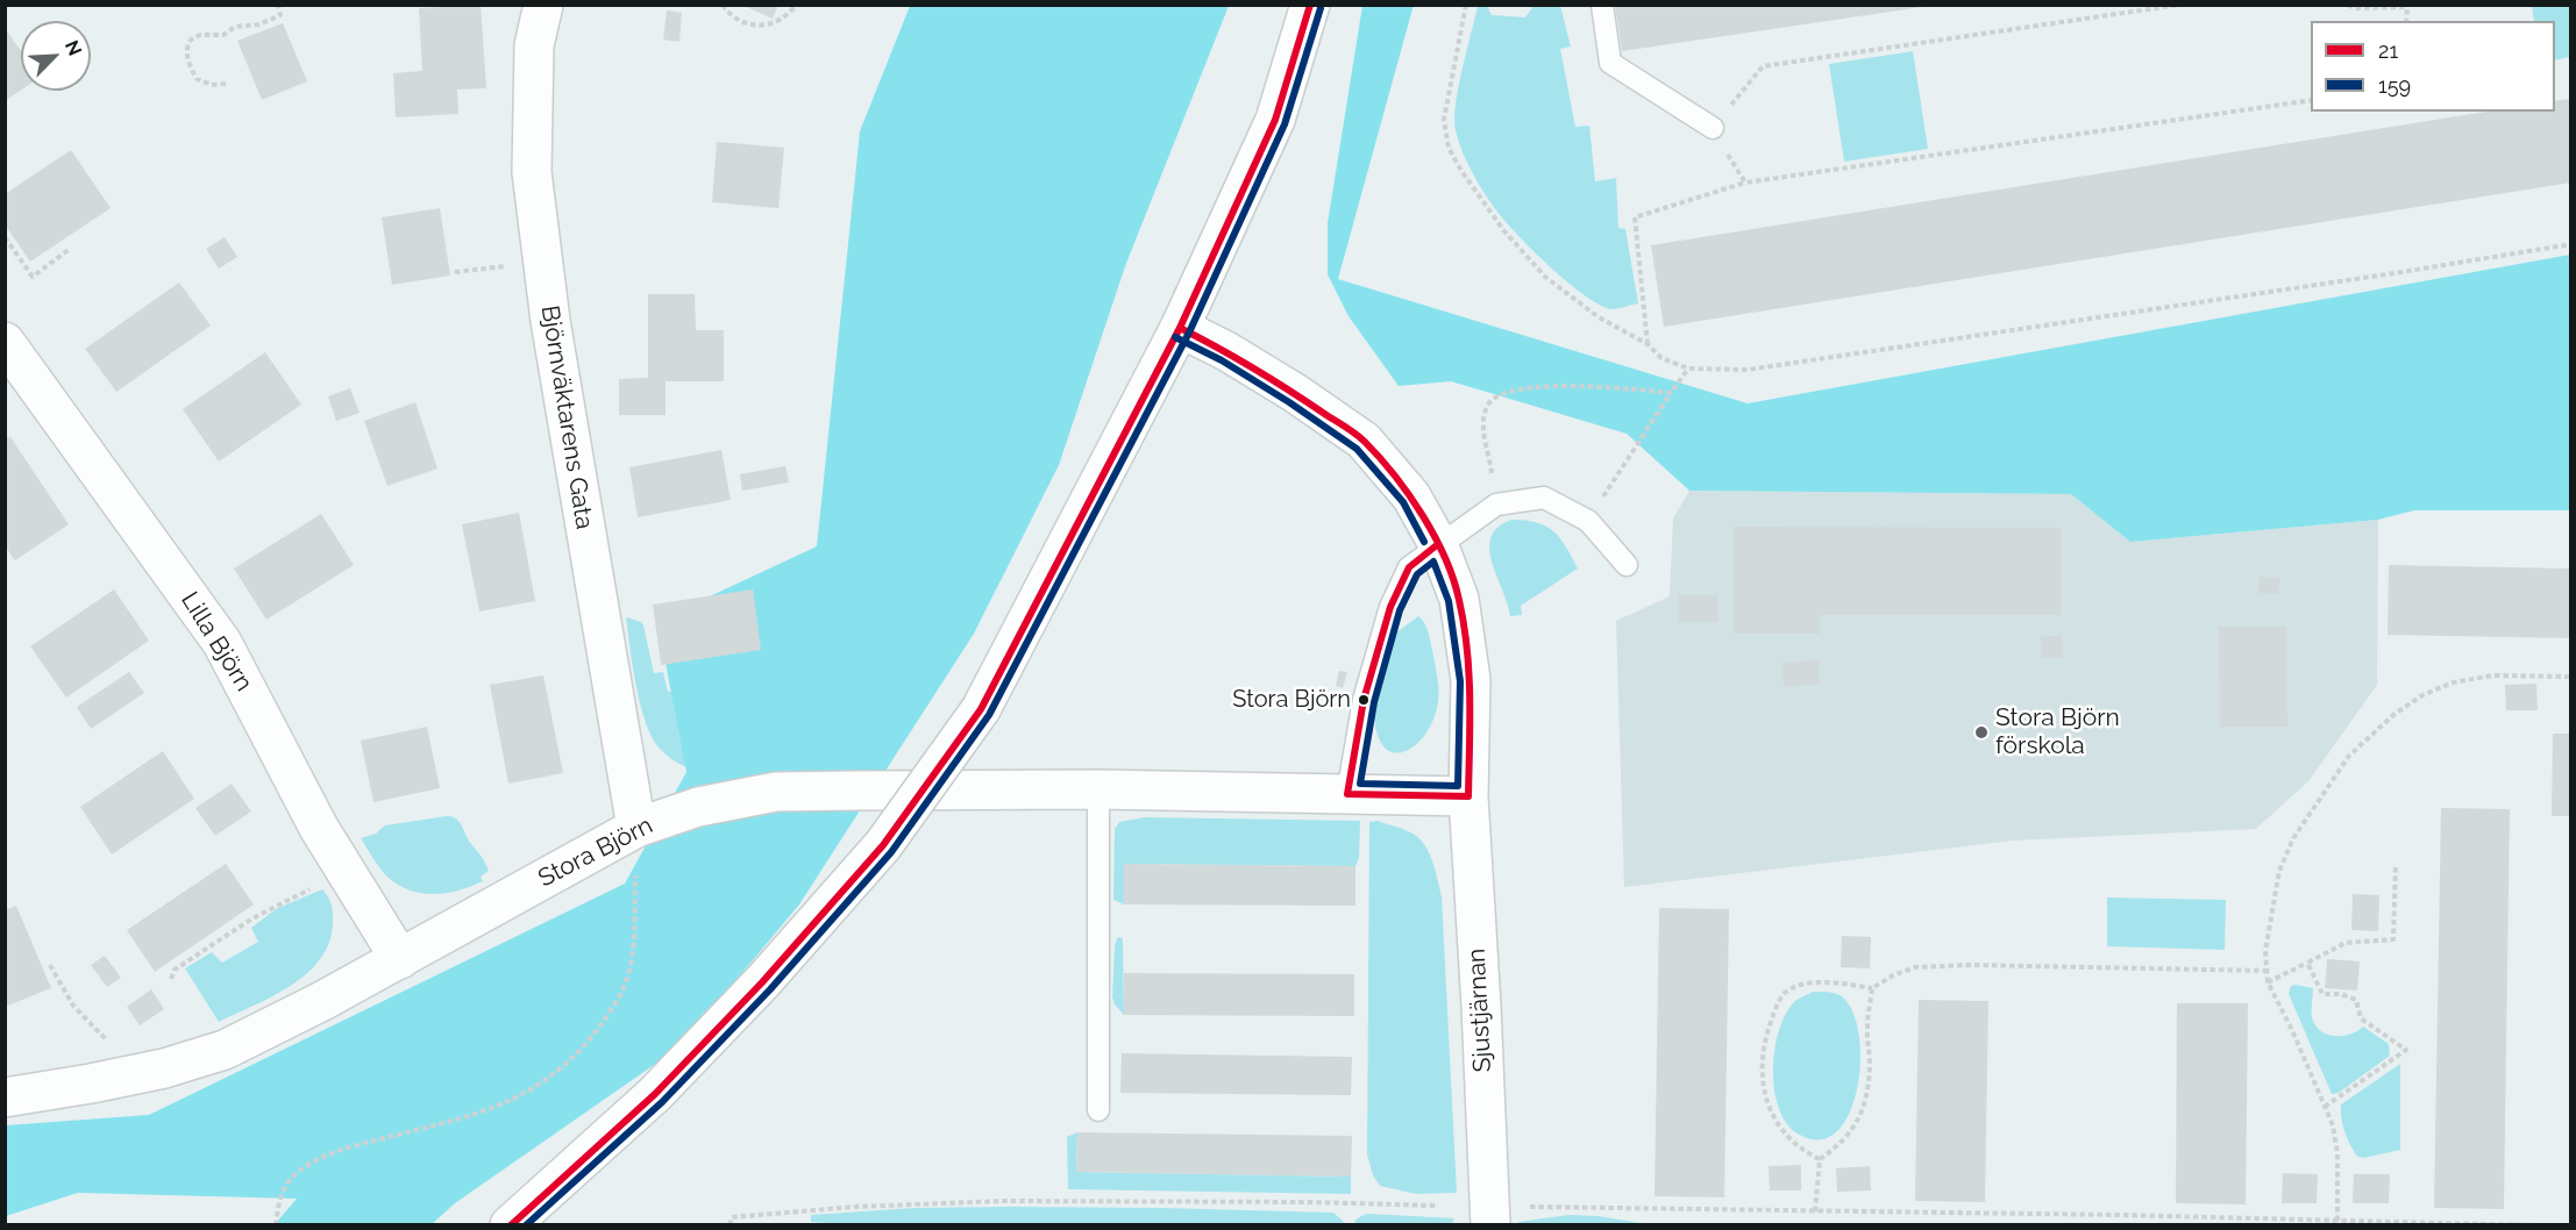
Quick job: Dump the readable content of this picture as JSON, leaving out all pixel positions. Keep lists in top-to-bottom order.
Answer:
{
  "streets": {
    "street": [
      "Björnväktarens Gata",
      "Lilla Björn",
      "Stora Björn",
      "Sjustjärnan"
    ]
  },
  "crossings": [
    ["Björnväktarens Gata", "Stora Björn"],
    ["Lilla Björn", "Stora Björn"],
    ["Stora Björn", "Sjustjärnan"]
  ],
  "places": ["Stora Björn", "Stora Björn förskola"],
  "lines": ["transit line 21", "transit line 159"],
  "legend": ["21", "159"],
  "north": "top right"
}
